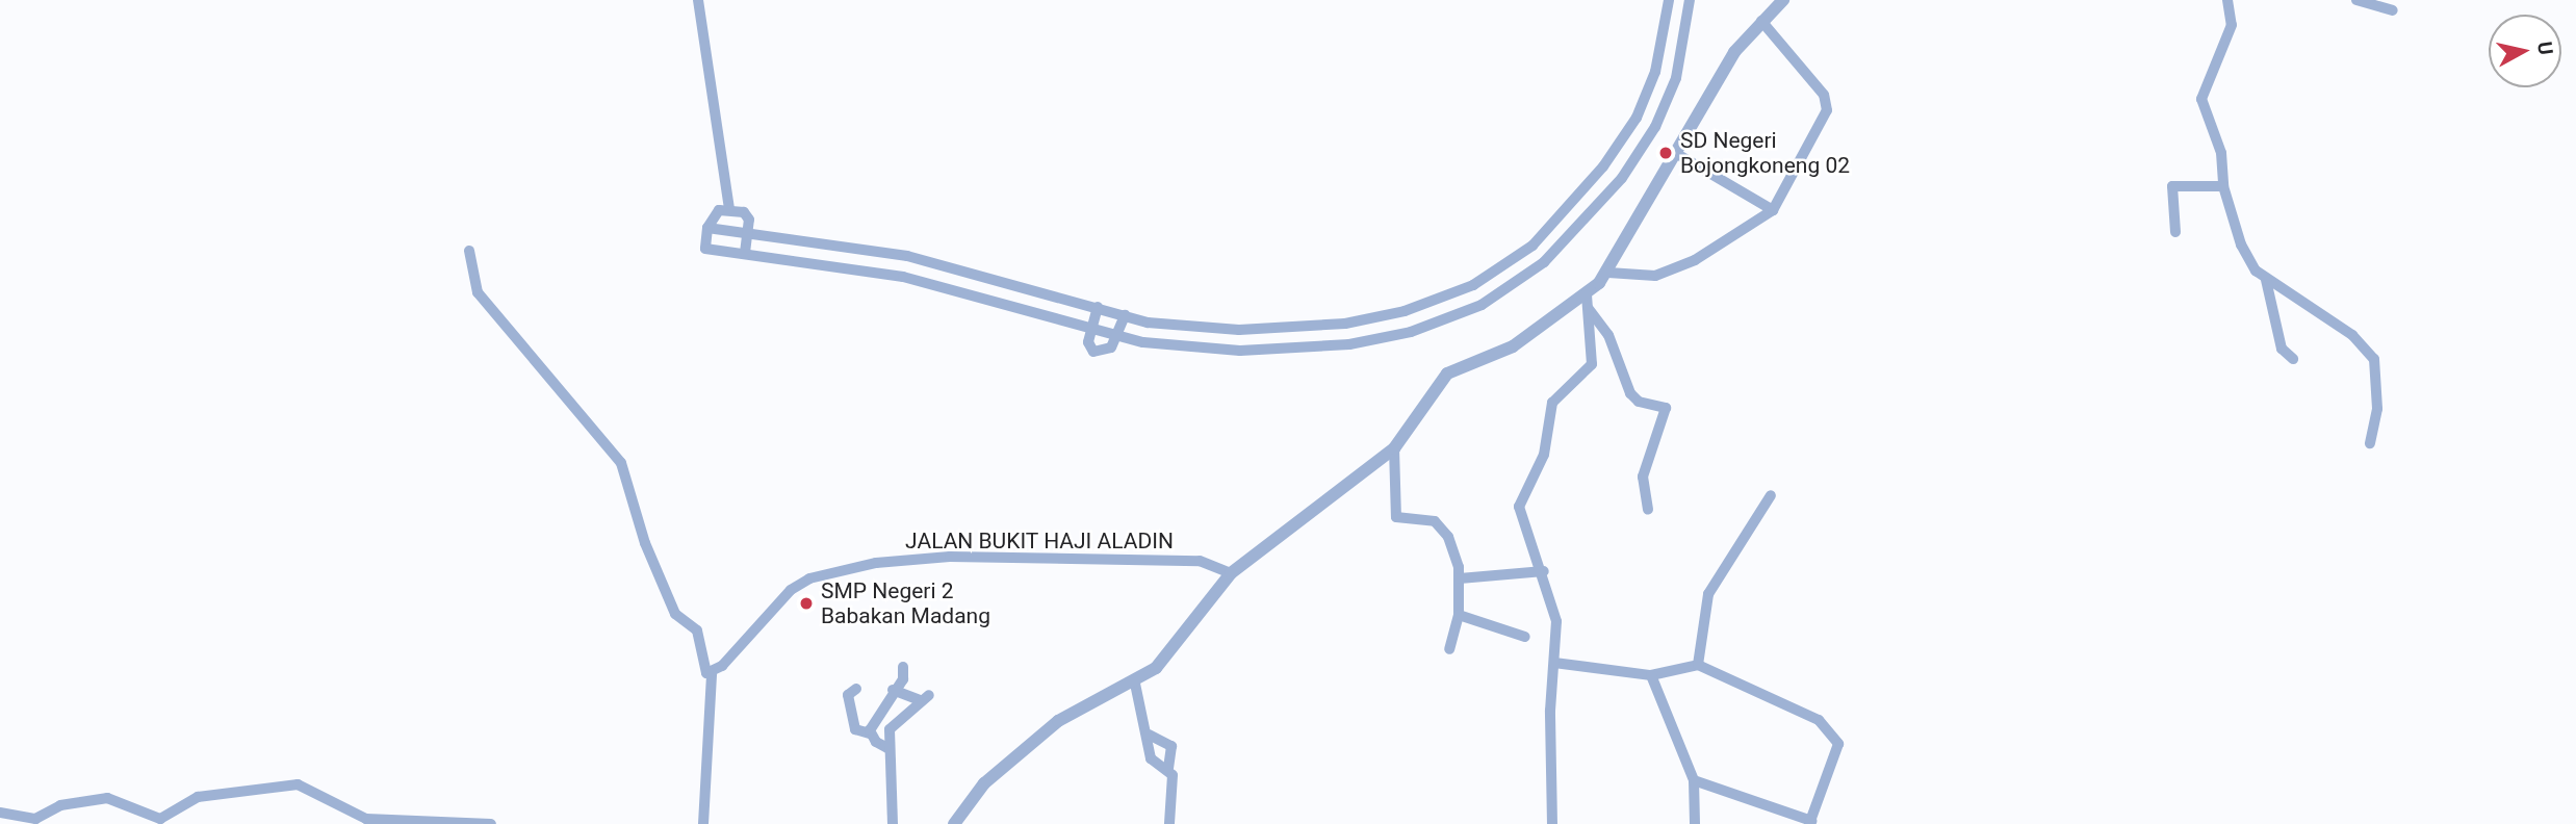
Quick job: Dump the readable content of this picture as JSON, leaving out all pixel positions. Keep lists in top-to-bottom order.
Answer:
{
  "streets": {
    "street": ["JALAN BUKIT HAJI ALADIN"]
  },
  "places": ["SD Negeri Bojongkoneng 02", "SMP Negeri 2 Babakan Madang"],
  "north": "right"
}
